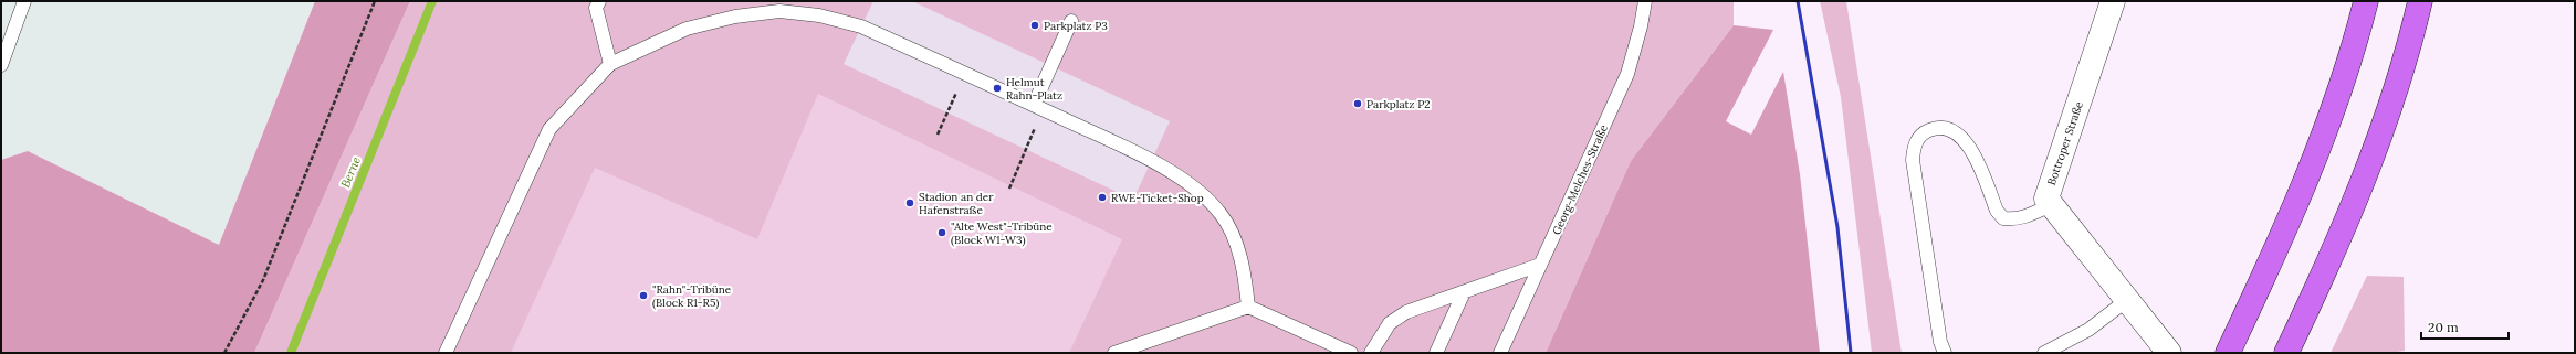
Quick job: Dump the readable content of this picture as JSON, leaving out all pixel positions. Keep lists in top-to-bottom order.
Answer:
{
  "streets": {
    "street": ["Bottroper Straße"],
    "lane": ["Georg-Melches-Straße"]
  },
  "water": ["Berne"],
  "places": [
    "Parkplatz P3",
    "Helmut Rahn-Platz",
    "Parkplatz P2",
    "RWE-Ticket-Shop",
    "Stadion an der Hafenstraße",
    "\"Alte West\"-Tribüne (Block W1-W3)",
    "\"Rahn\"-Tribüne (Block R1-R5)"
  ],
  "scale_bar": "20 m"
}
